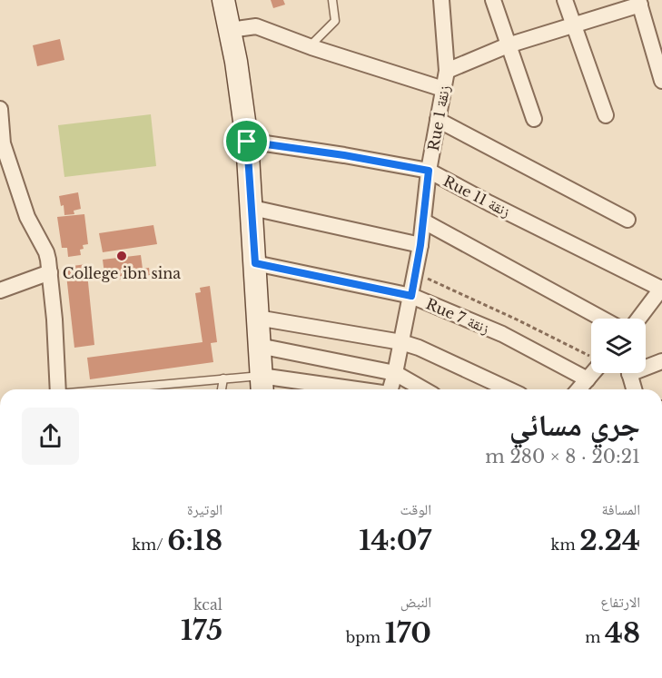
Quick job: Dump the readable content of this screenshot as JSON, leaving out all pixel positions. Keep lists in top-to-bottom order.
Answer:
{
  "streets": {
    "street": ["Rue 1 زنقة", "Rue 11 زنقة", "Rue 7 زنقة"]
  },
  "crossings": [
    ["Rue 1 زنقة", "Rue 11 زنقة"],
    ["Rue 1 زنقة", "Rue 7 زنقة"]
  ],
  "places": ["College ibn sina"],
  "page": {
    "heading": ["جري مسائي", "20:21 · 8 × 280 m"],
    "stats": [
      ["المسافة", "2.24 km"],
      ["الوقت", "14:07"],
      ["الوتيرة", "6:18 /km"],
      ["الارتفاع", "48 m"],
      ["النبض", "170 bpm"],
      ["kcal", "175"]
    ]
  }
}
